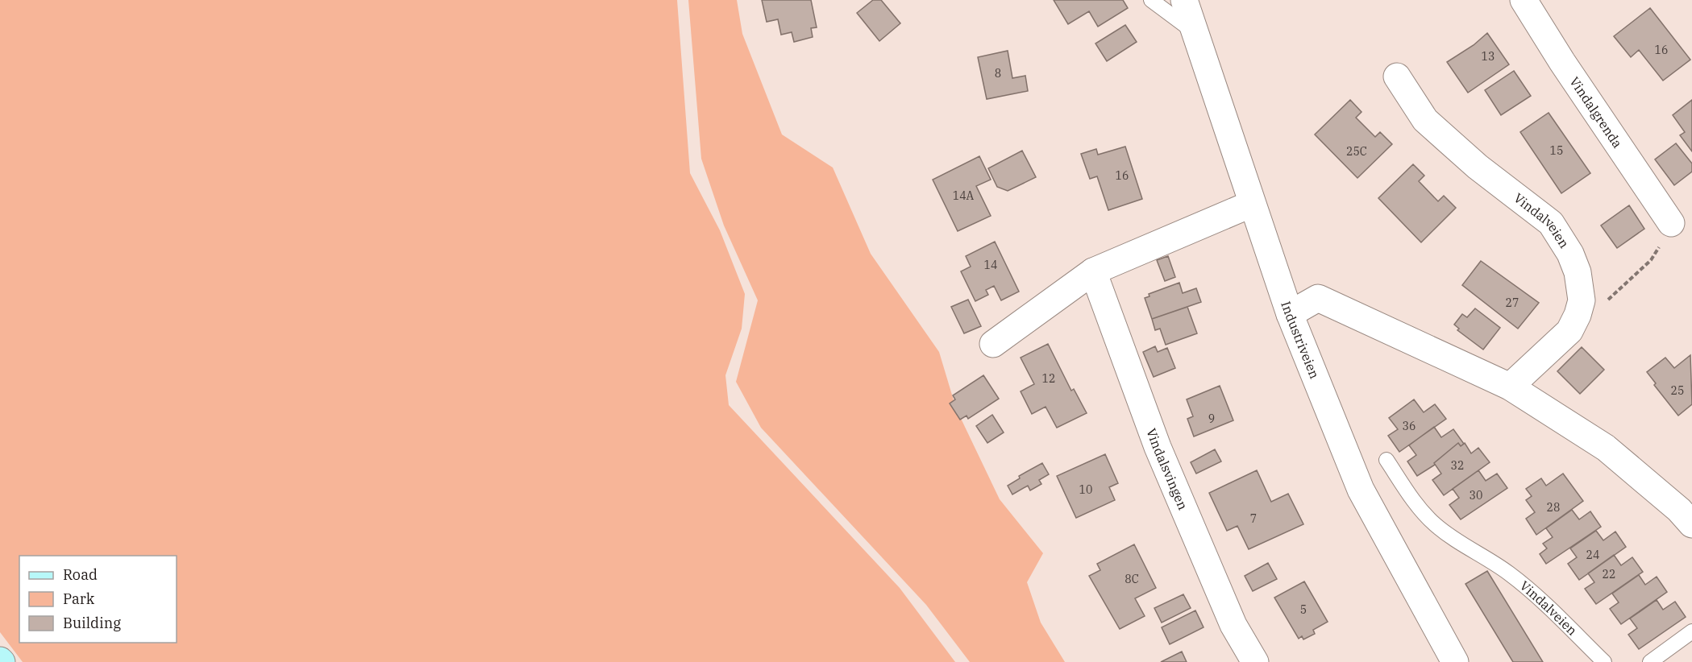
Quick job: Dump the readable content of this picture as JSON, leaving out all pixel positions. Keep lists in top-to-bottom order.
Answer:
{
  "streets": {
    "street": [
      "Vindalgrenda",
      "Vindalveien",
      "Industriveien",
      "Vindalsvingen"
    ]
  },
  "house_numbers": [
    "16",
    "13",
    "8",
    "15",
    "25C",
    "16",
    "14A",
    "14",
    "27",
    "12",
    "25",
    "9",
    "36",
    "32",
    "10",
    "30",
    "28",
    "7",
    "24",
    "22",
    "8C",
    "5"
  ],
  "legend": ["Road", "Park", "Building"]
}
